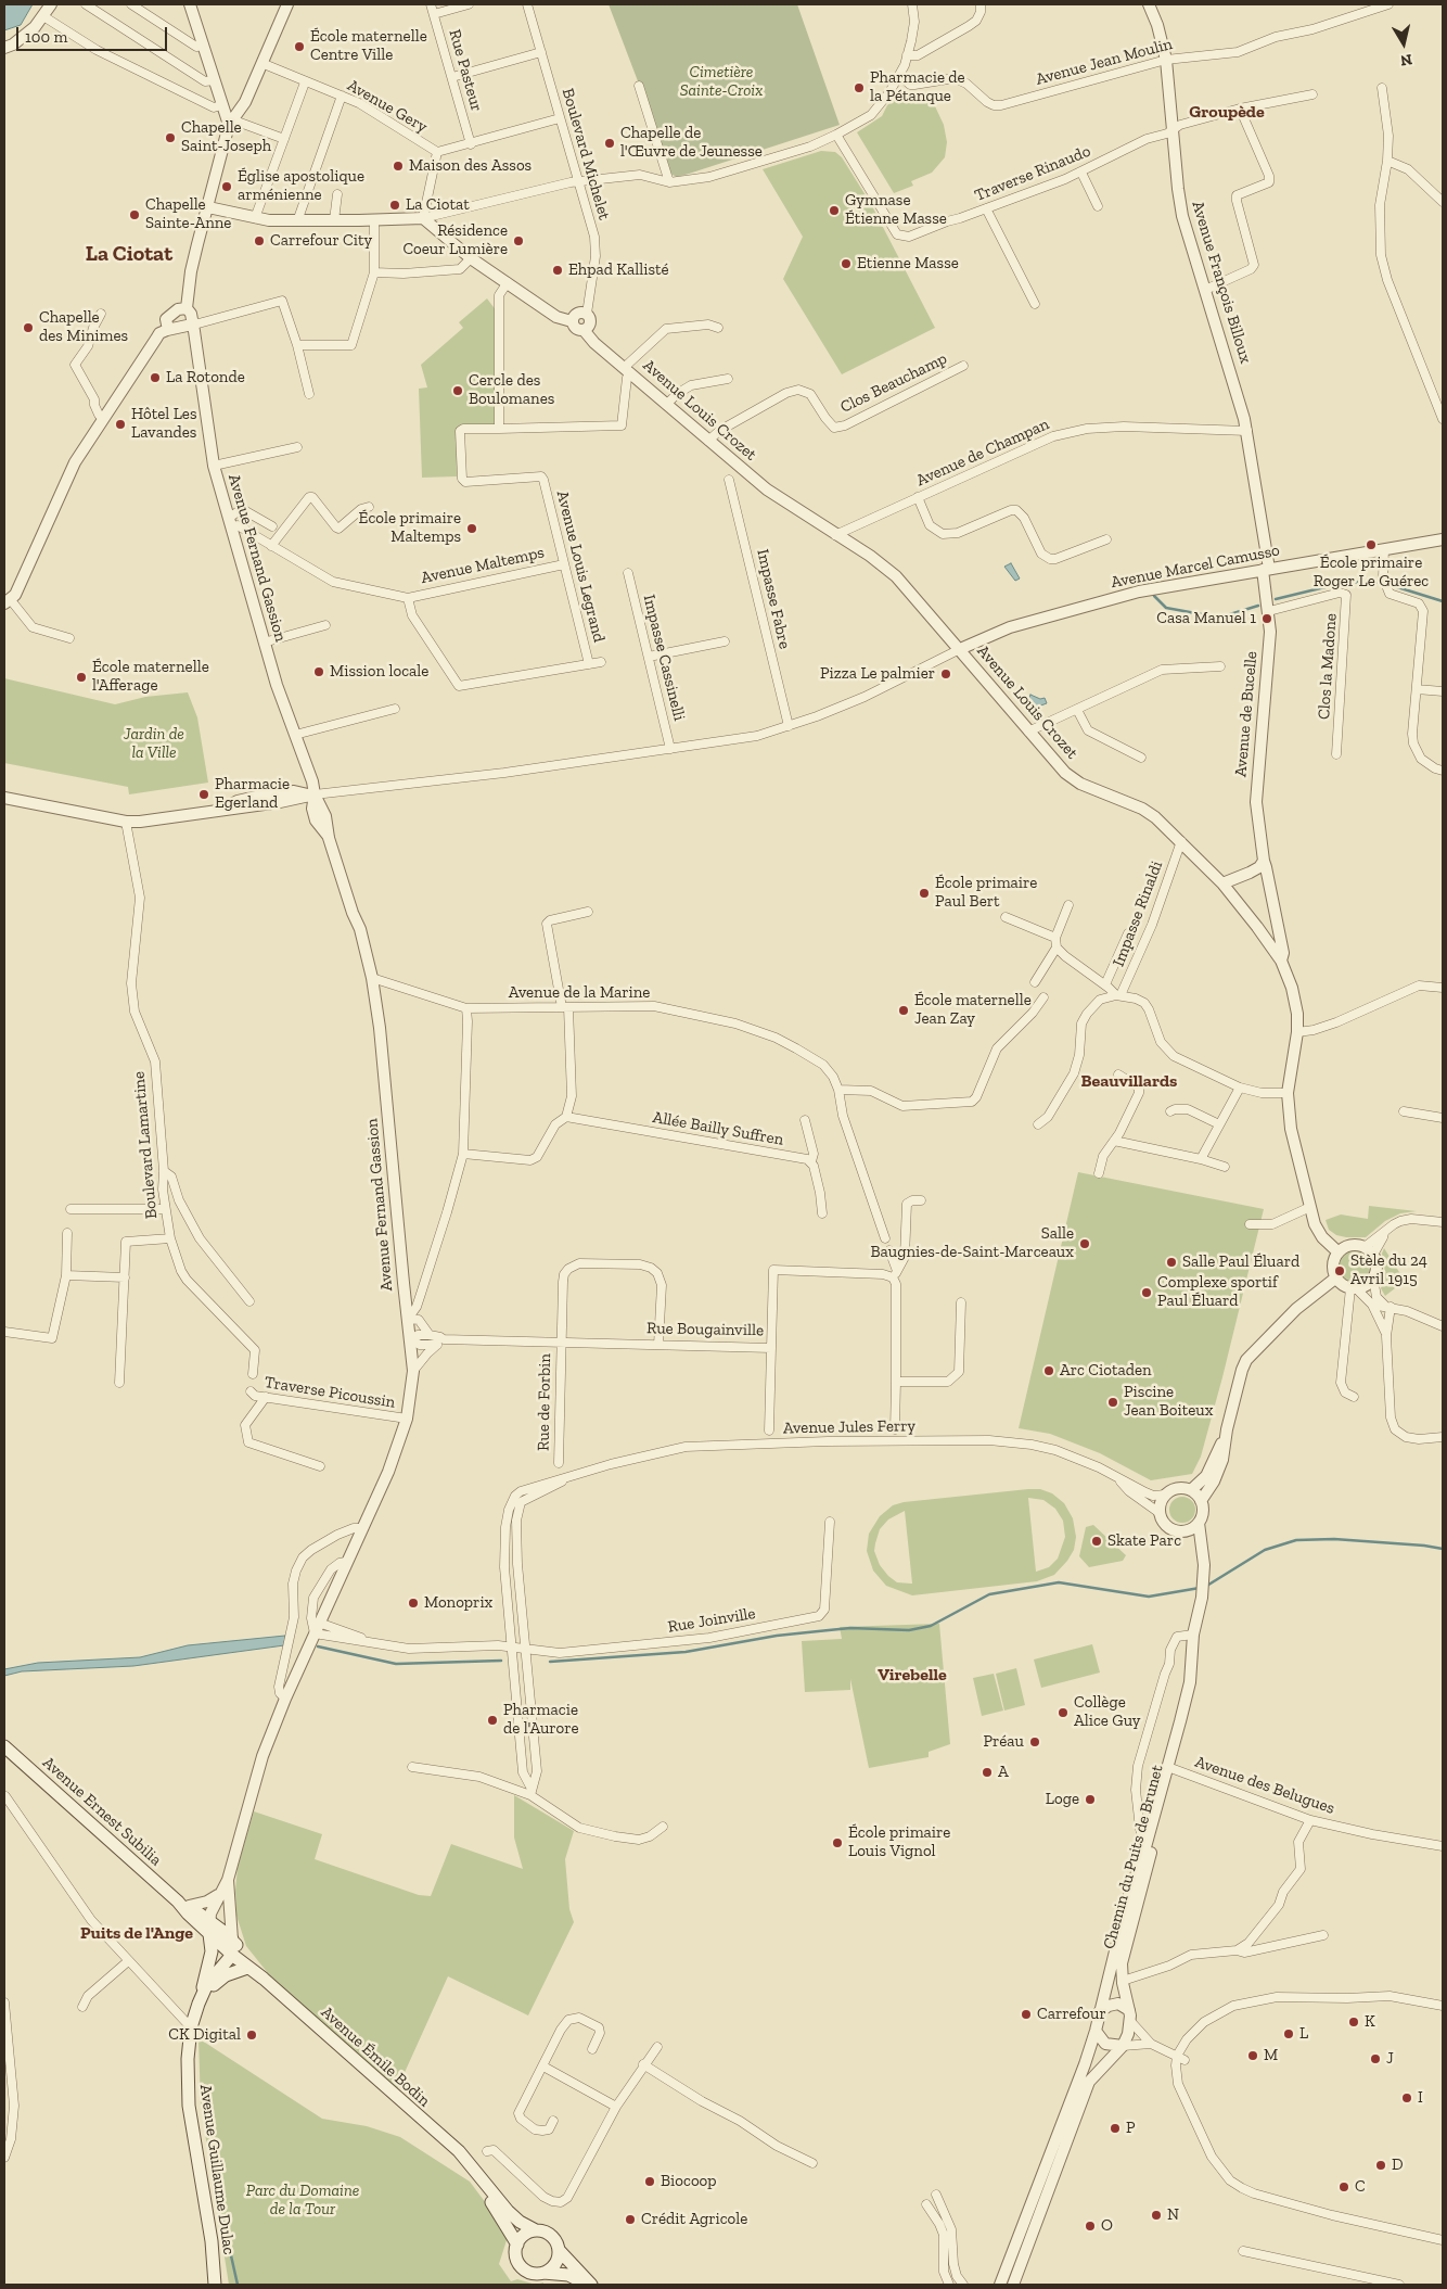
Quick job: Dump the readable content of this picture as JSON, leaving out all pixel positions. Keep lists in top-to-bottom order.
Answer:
{
  "streets": {
    "main road": ["Avenue Ernest Subilia", "Avenue Émile Bodin", "Avenue Guillaume Dulac"],
    "street": [
      "Avenue Jean Moulin",
      "Rue Pasteur",
      "Avenue Gery",
      "Boulevard Michelet",
      "Traverse Rinaudo",
      "Avenue François Billoux",
      "Clos Beauchamp",
      "Avenue Louis Crozet",
      "Avenue de Champan",
      "Avenue Fernand Gassion",
      "Avenue Maltemps",
      "Avenue Louis Legrand",
      "Avenue Marcel Camusso",
      "Impasse Fabre",
      "Impasse Cassinelli",
      "Clos la Madone",
      "Avenue de Bucelle",
      "Impasse Rinaldi",
      "Avenue de la Marine",
      "Allée Bailly Suffren",
      "Boulevard Lamartine",
      "Rue Bougainville",
      "Traverse Picoussin",
      "Rue de Forbin",
      "Avenue Jules Ferry",
      "Rue Joinville",
      "Avenue des Belugues",
      "Chemin du Puits de Brunet"
    ]
  },
  "crossings": [
    ["Avenue Jean Moulin", "Avenue François Billoux"],
    ["Boulevard Michelet", "Avenue Louis Crozet"],
    ["Traverse Rinaudo", "Avenue François Billoux"],
    ["Avenue François Billoux", "Avenue de Champan"],
    ["Avenue François Billoux", "Avenue Marcel Camusso"],
    ["Avenue François Billoux", "Avenue de Bucelle"],
    ["Clos Beauchamp", "Avenue Louis Crozet"],
    ["Avenue Louis Crozet", "Avenue de Champan"],
    ["Avenue Louis Crozet", "Avenue Marcel Camusso"],
    ["Avenue Louis Crozet", "Avenue de Bucelle"],
    ["Avenue Louis Crozet", "Impasse Rinaldi"],
    ["Avenue Fernand Gassion", "Avenue de la Marine"],
    ["Avenue Fernand Gassion", "Rue Bougainville"],
    ["Avenue Fernand Gassion", "Traverse Picoussin"],
    ["Avenue Fernand Gassion", "Avenue Ernest Subilia"],
    ["Avenue Fernand Gassion", "Avenue Émile Bodin"],
    ["Avenue Maltemps", "Avenue Louis Legrand"],
    ["Avenue Marcel Camusso", "Avenue de Bucelle"],
    ["Clos la Madone", "Avenue de Bucelle"],
    ["Boulevard Lamartine", "Traverse Picoussin"],
    ["Rue Bougainville", "Rue de Forbin"],
    ["Avenue Jules Ferry", "Rue Joinville"],
    ["Avenue Jules Ferry", "Chemin du Puits de Brunet"],
    ["Avenue des Belugues", "Chemin du Puits de Brunet"],
    ["Avenue Ernest Subilia", "Avenue Émile Bodin"],
    ["Avenue Ernest Subilia", "Avenue Guillaume Dulac"],
    ["Avenue Émile Bodin", "Avenue Guillaume Dulac"]
  ],
  "districts": [
    "Groupède",
    "La Ciotat",
    "Beauvillards",
    "Virebelle",
    "Puits de l'Ange"
  ],
  "parks": ["Cimetière Sainte-Croix", "Jardin de la Ville", "Parc du Domaine de la Tour"],
  "places": [
    "École maternelle Centre Ville",
    "Pharmacie de la Pétanque",
    "Chapelle Saint-Joseph",
    "Chapelle de l'Œuvre de Jeunesse",
    "Maison des Assos",
    "Église apostolique arménienne",
    "La Ciotat",
    "Gymnase Étienne Masse",
    "Chapelle Sainte-Anne",
    "Carrefour City",
    "Résidence Coeur Lumière",
    "Etienne Masse",
    "Ehpad Kallisté",
    "Chapelle des Minimes",
    "La Rotonde",
    "Cercle des Boulomanes",
    "Hôtel Les Lavandes",
    "École primaire Maltemps",
    "École primaire Roger Le Guérec",
    "Casa Manuel 1",
    "Mission locale",
    "Pizza Le palmier",
    "École maternelle l'Afferage",
    "Pharmacie Egerland",
    "École primaire Paul Bert",
    "École maternelle Jean Zay",
    "Salle Baugnies-de-Saint-Marceaux",
    "Salle Paul Éluard",
    "Stèle du 24 Avril 1915",
    "Complexe sportif Paul Éluard",
    "Arc Ciotaden",
    "Piscine Jean Boiteux",
    "Skate Parc",
    "Monoprix",
    "Collège Alice Guy",
    "Pharmacie de l'Aurore",
    "Préau",
    "A",
    "Loge",
    "École primaire Louis Vignol",
    "Carrefour",
    "K",
    "L",
    "CK Digital",
    "M",
    "J",
    "I",
    "P",
    "D",
    "Biocoop",
    "C",
    "N",
    "Crédit Agricole",
    "O"
  ],
  "scale_bar": "100 m",
  "north": "bottom"
}
